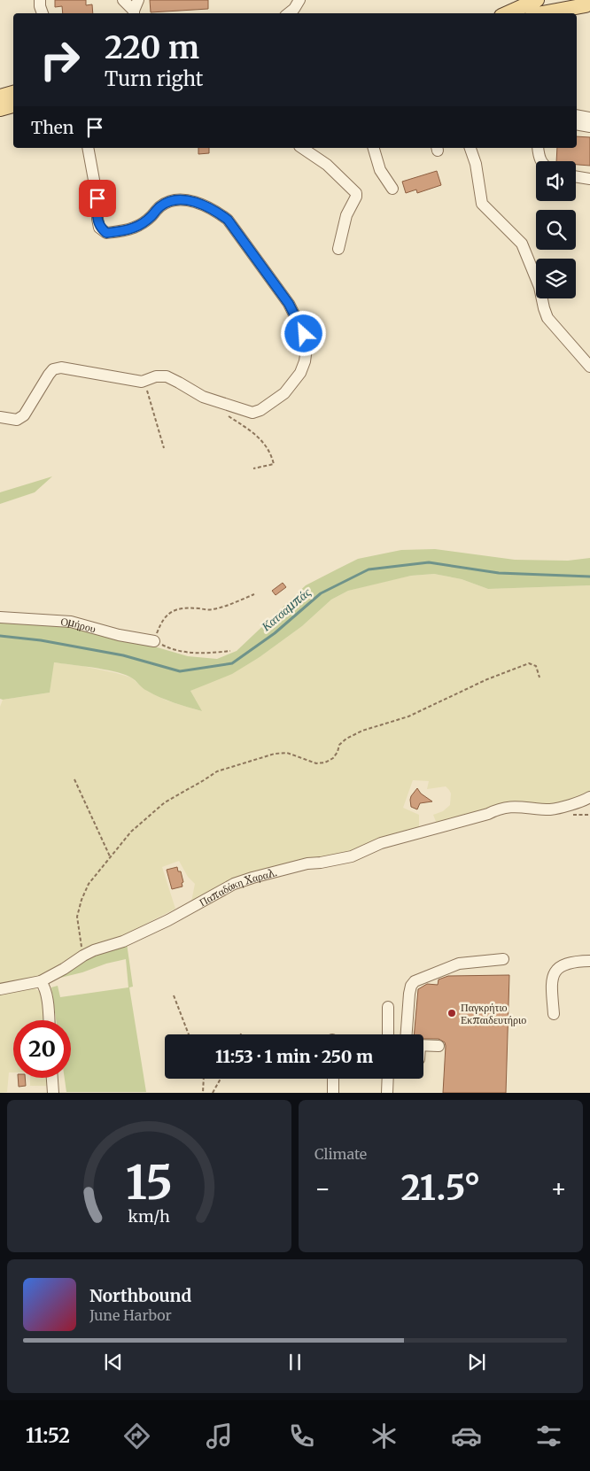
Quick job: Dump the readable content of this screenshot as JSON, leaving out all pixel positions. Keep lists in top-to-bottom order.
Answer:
{
  "streets": {
    "street": ["Ομήρου", "Παπαδάκη Χαραλ."]
  },
  "water": ["Κατσαμπάς"],
  "places": ["Παγκρήτιο Εκπαιδευτήριο"],
  "page": {
    "turn": ["220 m", "Turn right"],
    "then": "Then",
    "limit": "20",
    "trip": "11:53 · 1 min · 250 m",
    "tile": "Climate",
    "heat": ["−", "21.5°", "+"],
    "song": ["Northbound", "June Harbor"],
    "tabs": "11:52",
    "gauge": ["15", "km/h"]
  }
}
